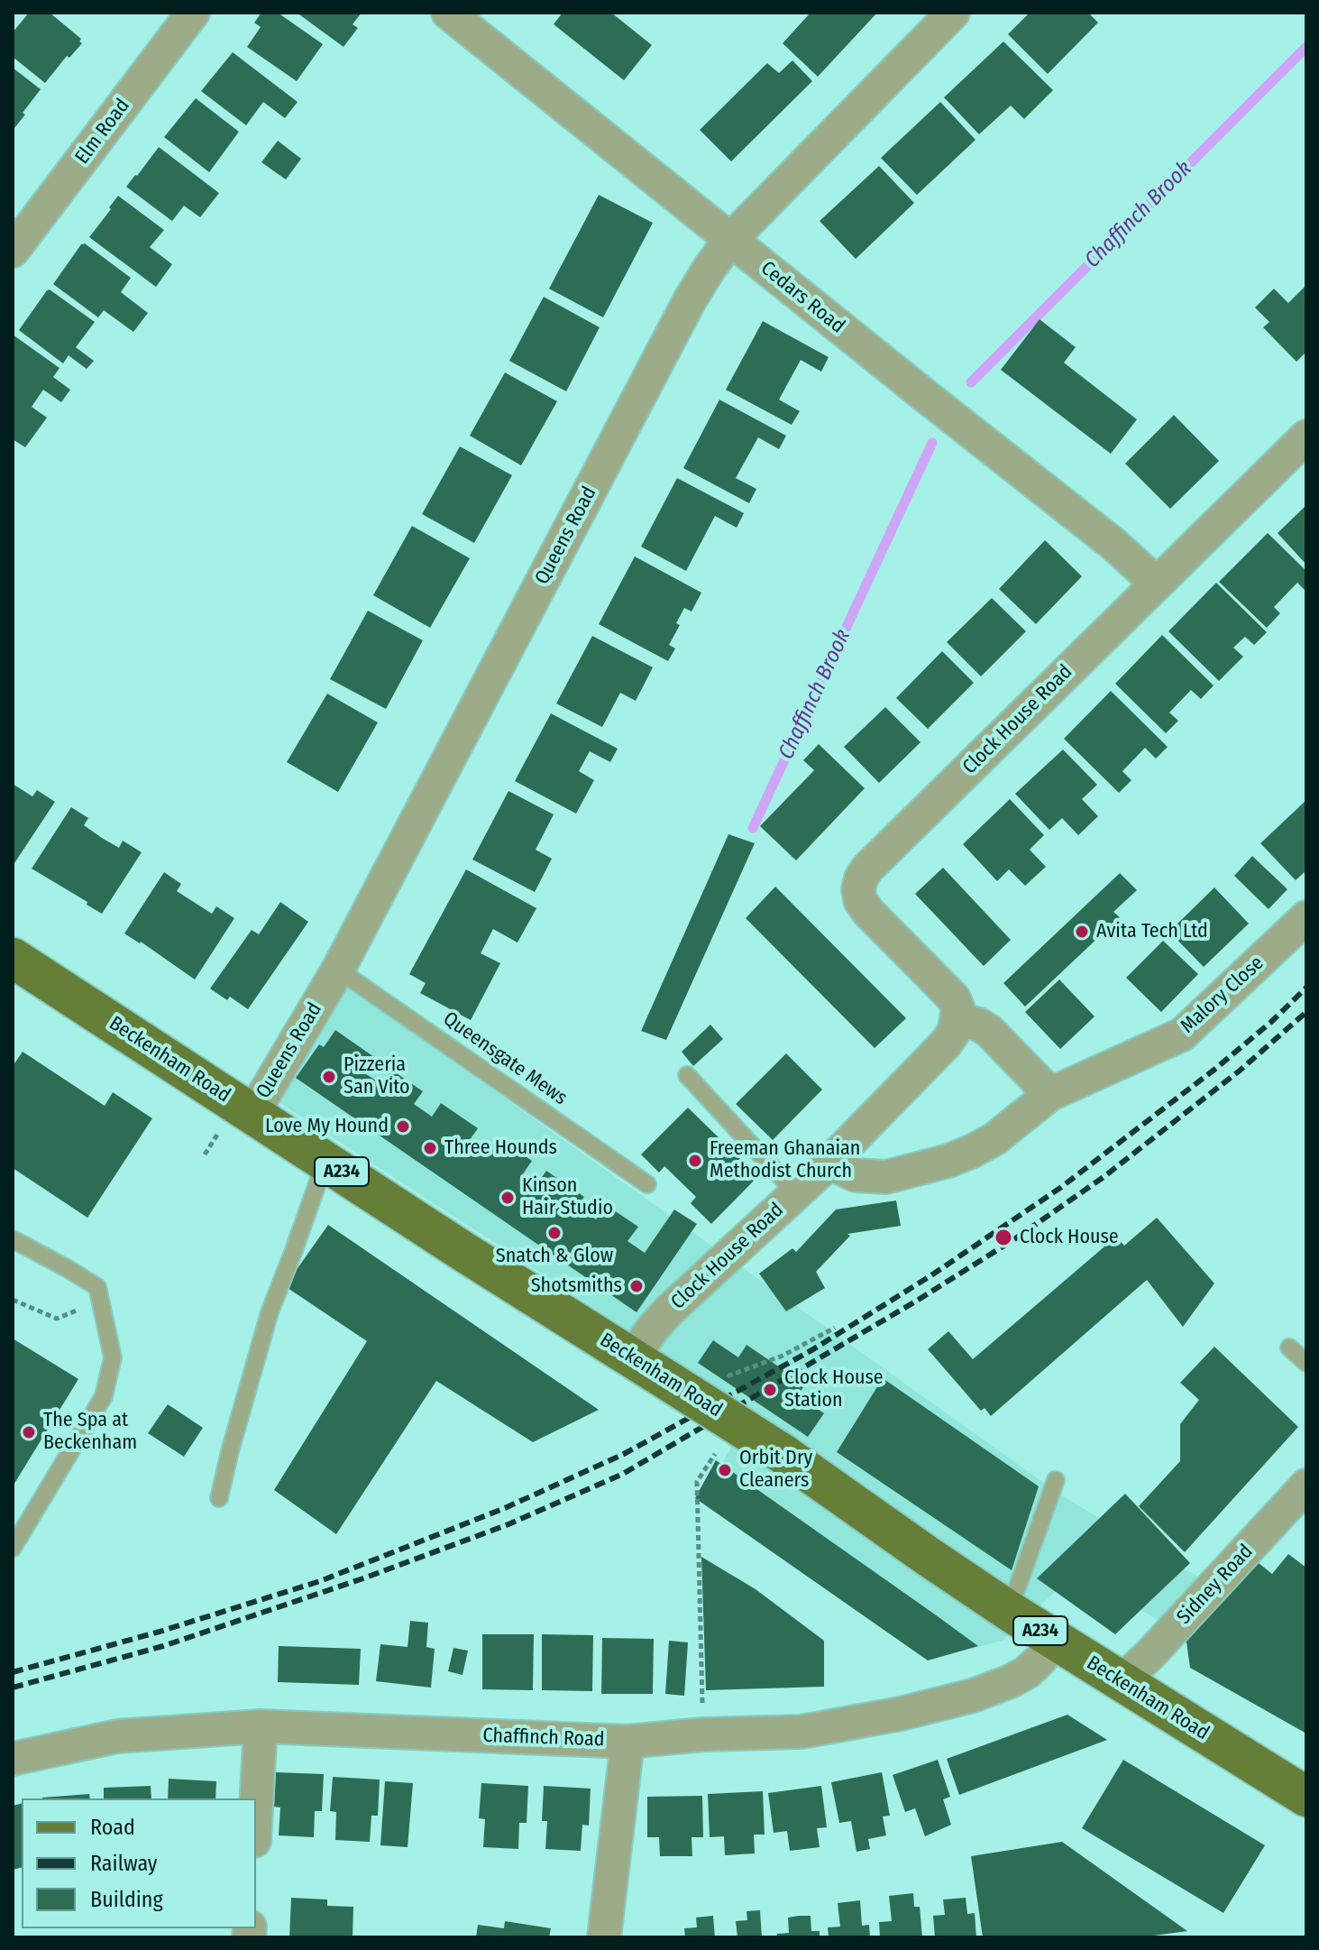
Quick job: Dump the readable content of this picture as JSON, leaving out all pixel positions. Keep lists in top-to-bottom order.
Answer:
{
  "streets": {
    "main road": ["Beckenham Road", "A234"],
    "street": [
      "Elm Road",
      "Cedars Road",
      "Queens Road",
      "Clock House Road",
      "Malory Close",
      "Sidney Road",
      "Chaffinch Road"
    ],
    "lane": ["Queensgate Mews"]
  },
  "crossings": [
    ["Cedars Road", "Queens Road"],
    ["Cedars Road", "Clock House Road"],
    ["Queens Road", "Queensgate Mews"],
    ["Queens Road", "Beckenham Road"],
    ["Clock House Road", "Beckenham Road"],
    ["Beckenham Road", "Sidney Road"],
    ["Beckenham Road", "Chaffinch Road"]
  ],
  "water": ["Chaffinch Brook"],
  "places": [
    "Avita Tech Ltd",
    "Pizzeria San Vito",
    "Love My Hound",
    "Three Hounds",
    "Freeman Ghanaian Methodist Church",
    "Kinson Hair Studio",
    "Snatch & Glow",
    "Clock House",
    "Shotsmiths",
    "Clock House Station",
    "The Spa at Beckenham",
    "Orbit Dry Cleaners"
  ],
  "legend": ["Road", "Railway", "Building"]
}
